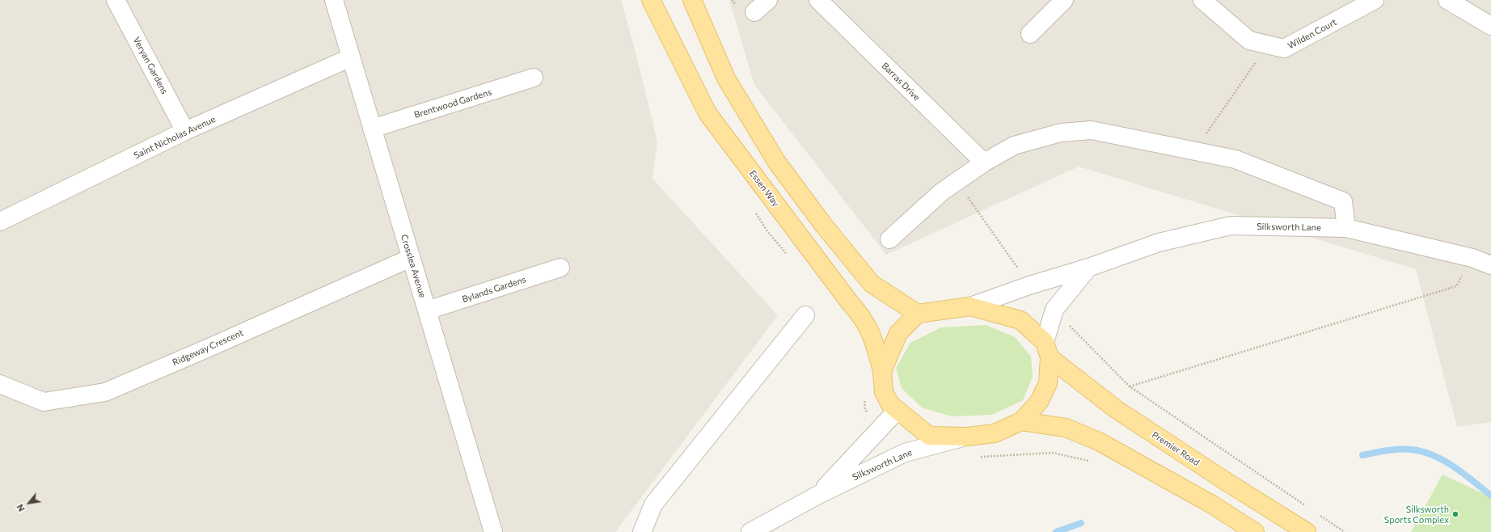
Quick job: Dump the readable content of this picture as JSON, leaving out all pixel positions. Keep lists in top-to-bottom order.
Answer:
{
  "streets": {
    "main road": ["Essen Way", "Premier Road"],
    "street": [
      "Wilden Court",
      "Veryan Gardens",
      "Barras Drive",
      "Brentwood Gardens",
      "Saint Nicholas Avenue",
      "Silksworth Lane",
      "Crosslea Avenue",
      "Bylands Gardens",
      "Ridgeway Crescent"
    ]
  },
  "crossings": [
    ["Veryan Gardens", "Saint Nicholas Avenue"],
    ["Brentwood Gardens", "Crosslea Avenue"],
    ["Saint Nicholas Avenue", "Crosslea Avenue"],
    ["Silksworth Lane", "Premier Road"],
    ["Crosslea Avenue", "Bylands Gardens"],
    ["Crosslea Avenue", "Ridgeway Crescent"]
  ],
  "places": ["Silksworth Sports Complex"],
  "north": "bottom left"
}
